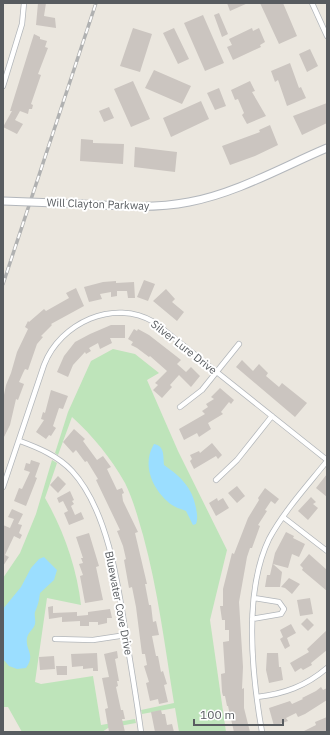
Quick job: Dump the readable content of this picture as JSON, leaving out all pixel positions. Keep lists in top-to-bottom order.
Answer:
{
  "streets": {
    "street": ["Will Clayton Parkway", "Silver Lure Drive", "Bluewater Cove Drive"]
  },
  "crossings": [
    ["Silver Lure Drive", "Bluewater Cove Drive"]
  ],
  "scale_bar": "100 m"
}
